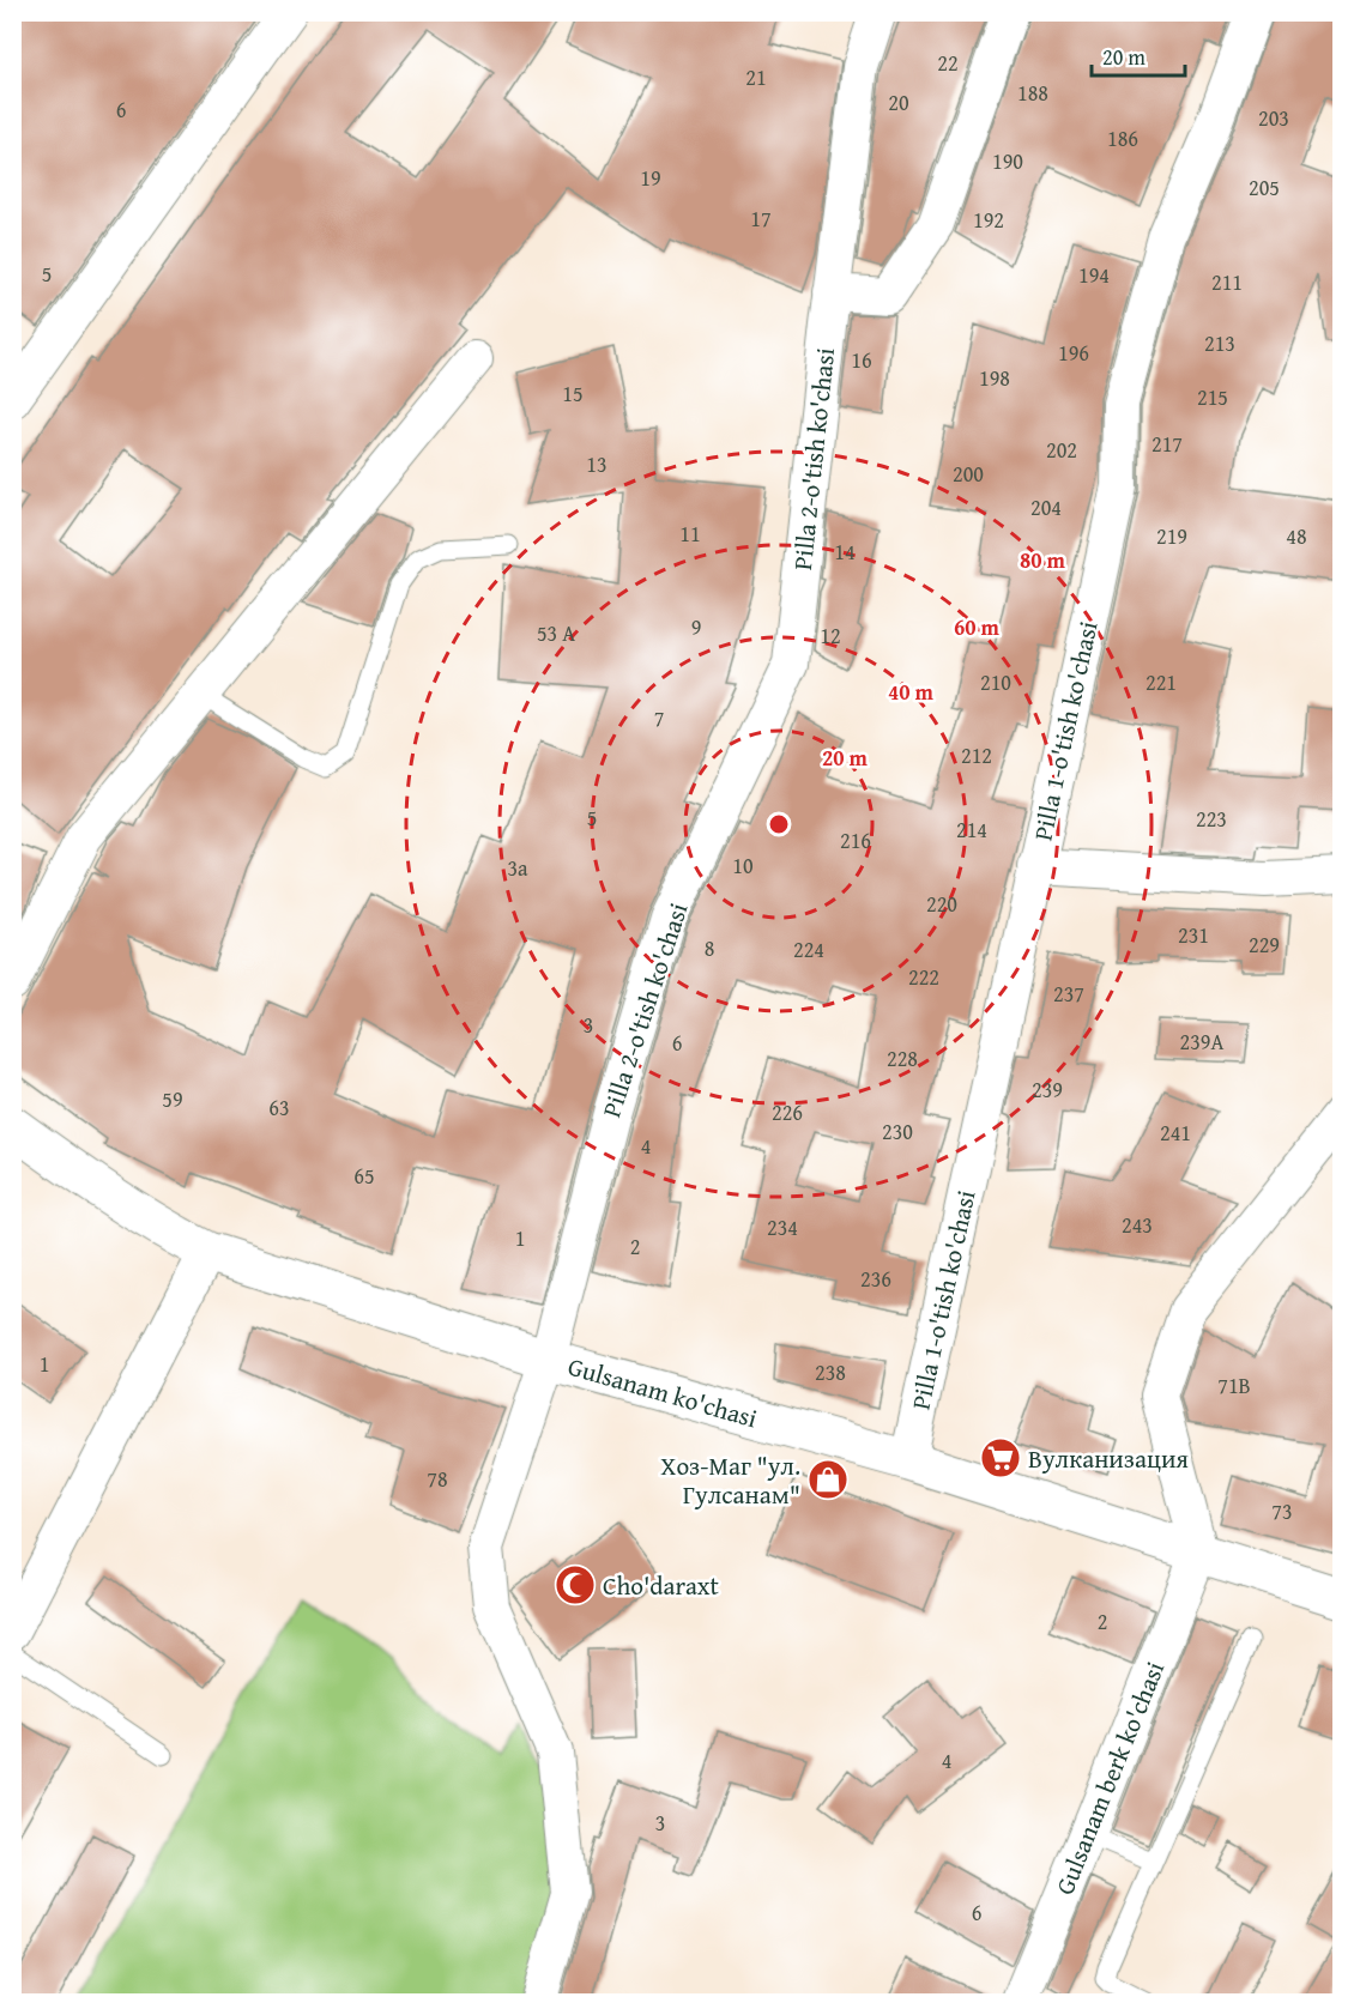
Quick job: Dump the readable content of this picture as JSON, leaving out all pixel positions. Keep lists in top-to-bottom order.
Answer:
{
  "streets": {
    "main road": ["Gulsanam ko'chasi"],
    "street": ["Pilla 2-o'tish ko'chasi", "Pilla 1-o'tish ko'chasi", "Gulsanam berk ko'chasi"]
  },
  "crossings": [
    ["Pilla 2-o'tish ko'chasi", "Gulsanam ko'chasi"],
    ["Pilla 1-o'tish ko'chasi", "Gulsanam ko'chasi"],
    ["Gulsanam ko'chasi", "Gulsanam berk ko'chasi"]
  ],
  "places": {
    "supermarket": ["Вулканизация"],
    "shop": ["Хоз-Маг \"ул. Гулсанам\""],
    "mosque": ["Cho'daraxt"]
  },
  "house_numbers": [
    "22",
    "21",
    "188",
    "20",
    "6",
    "203",
    "186",
    "190",
    "19",
    "205",
    "17",
    "192",
    "5",
    "194",
    "211",
    "213",
    "196",
    "16",
    "198",
    "15",
    "215",
    "217",
    "202",
    "13",
    "200",
    "204",
    "11",
    "219",
    "48",
    "14",
    "9",
    "53 А",
    "12",
    "210",
    "221",
    "7",
    "212",
    "5",
    "223",
    "214",
    "216",
    "10",
    "3a",
    "220",
    "231",
    "229",
    "8",
    "224",
    "222",
    "237",
    "3",
    "239A",
    "6",
    "228",
    "239",
    "59",
    "63",
    "226",
    "230",
    "241",
    "4",
    "65",
    "243",
    "234",
    "1",
    "2",
    "236",
    "1",
    "238",
    "71B",
    "78",
    "73",
    "2",
    "4",
    "3",
    "6"
  ],
  "scale_bar": "20 m",
  "rings": [
    "80 m",
    "60 m",
    "40 m",
    "20 m"
  ]
}
